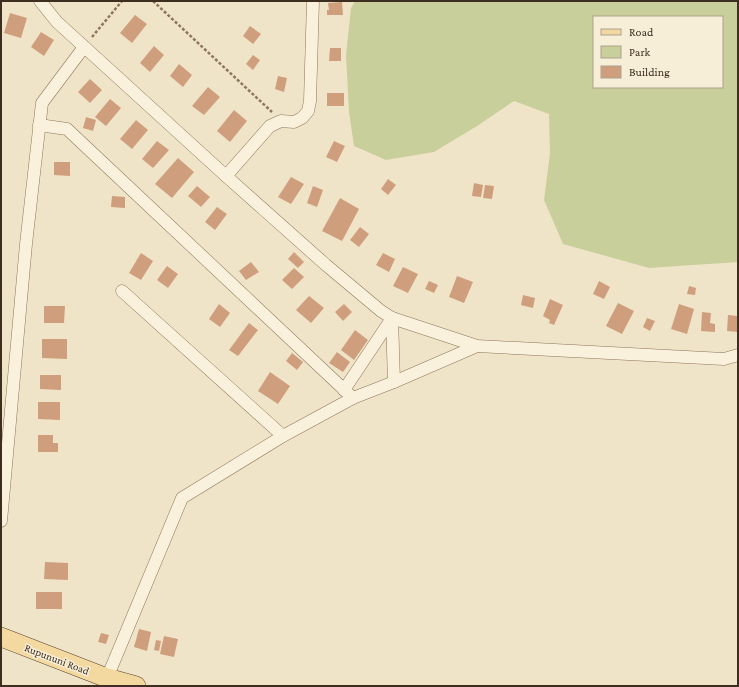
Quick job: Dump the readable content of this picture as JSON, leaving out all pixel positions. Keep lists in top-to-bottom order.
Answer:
{
  "streets": {
    "main road": ["Rupununi Road"]
  },
  "legend": ["Road", "Park", "Building"]
}
